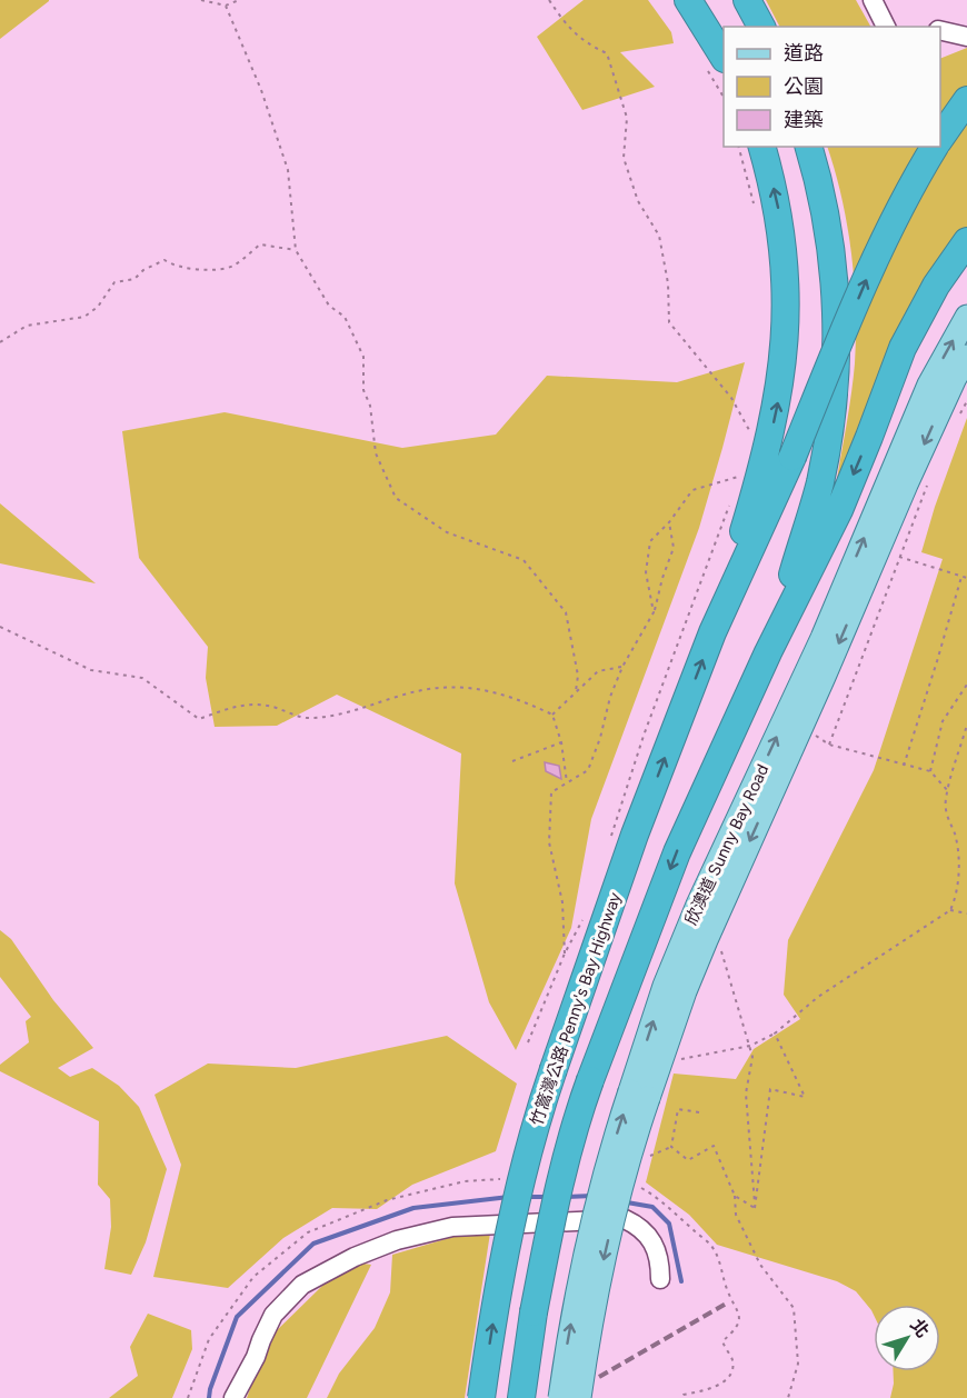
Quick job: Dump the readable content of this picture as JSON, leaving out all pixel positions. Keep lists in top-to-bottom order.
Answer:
{
  "streets": {
    "highway": ["竹篙灣公路 Penny's Bay Highway"],
    "main road": ["欣澳道 Sunny Bay Road"]
  },
  "legend": ["道路", "公園", "建築"],
  "north": "top right"
}
